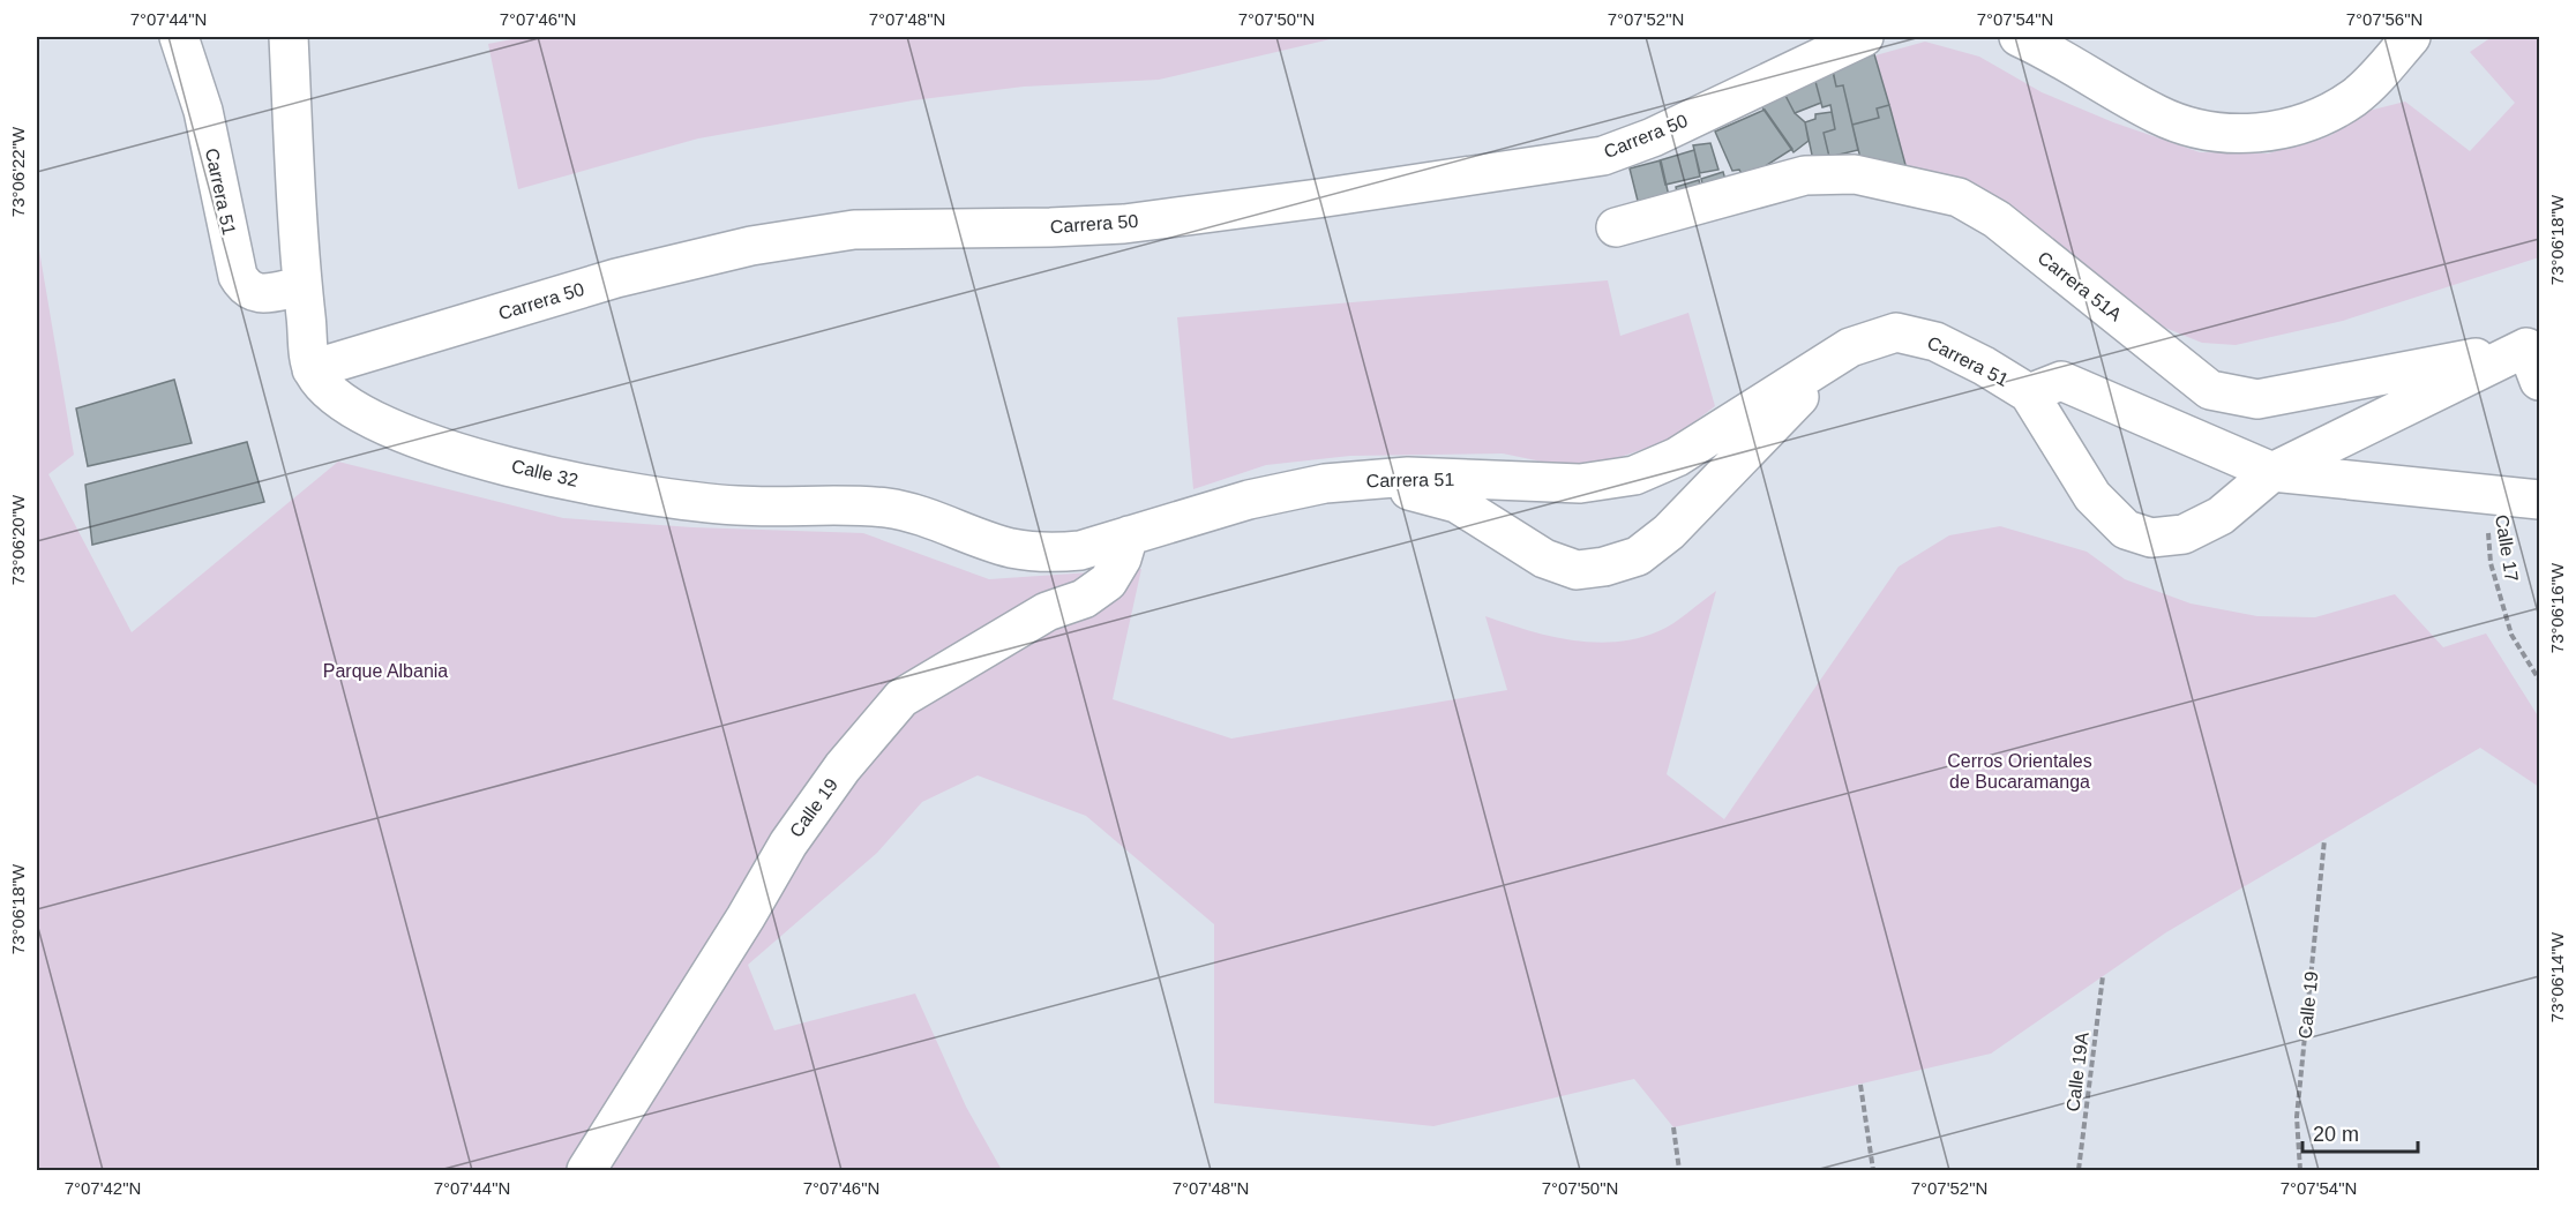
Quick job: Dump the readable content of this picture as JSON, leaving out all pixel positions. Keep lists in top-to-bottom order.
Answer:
{
  "streets": {
    "street": [
      "Carrera 50",
      "Carrera 51",
      "Carrera 51A",
      "Calle 32",
      "Calle 19"
    ],
    "path": ["Calle 17", "Calle 19A"]
  },
  "crossings": [
    ["Carrera 50", "Calle 32"],
    ["Carrera 51", "Carrera 51A"],
    ["Carrera 51", "Calle 32"],
    ["Carrera 51", "Calle 19"],
    ["Calle 32", "Calle 19"]
  ],
  "parks": ["Parque Albania", "Cerros Orientales de Bucaramanga"],
  "scale_bar": "20 m",
  "coordinates": [
    "7°07'44\"N",
    "7°07'46\"N",
    "7°07'48\"N",
    "7°07'50\"N",
    "7°07'52\"N",
    "7°07'54\"N",
    "7°07'56\"N",
    "73°06'22\"W",
    "73°06'18\"W",
    "73°06'20\"W",
    "73°06'16\"W",
    "73°06'14\"W",
    "7°07'42\"N"
  ]
}
